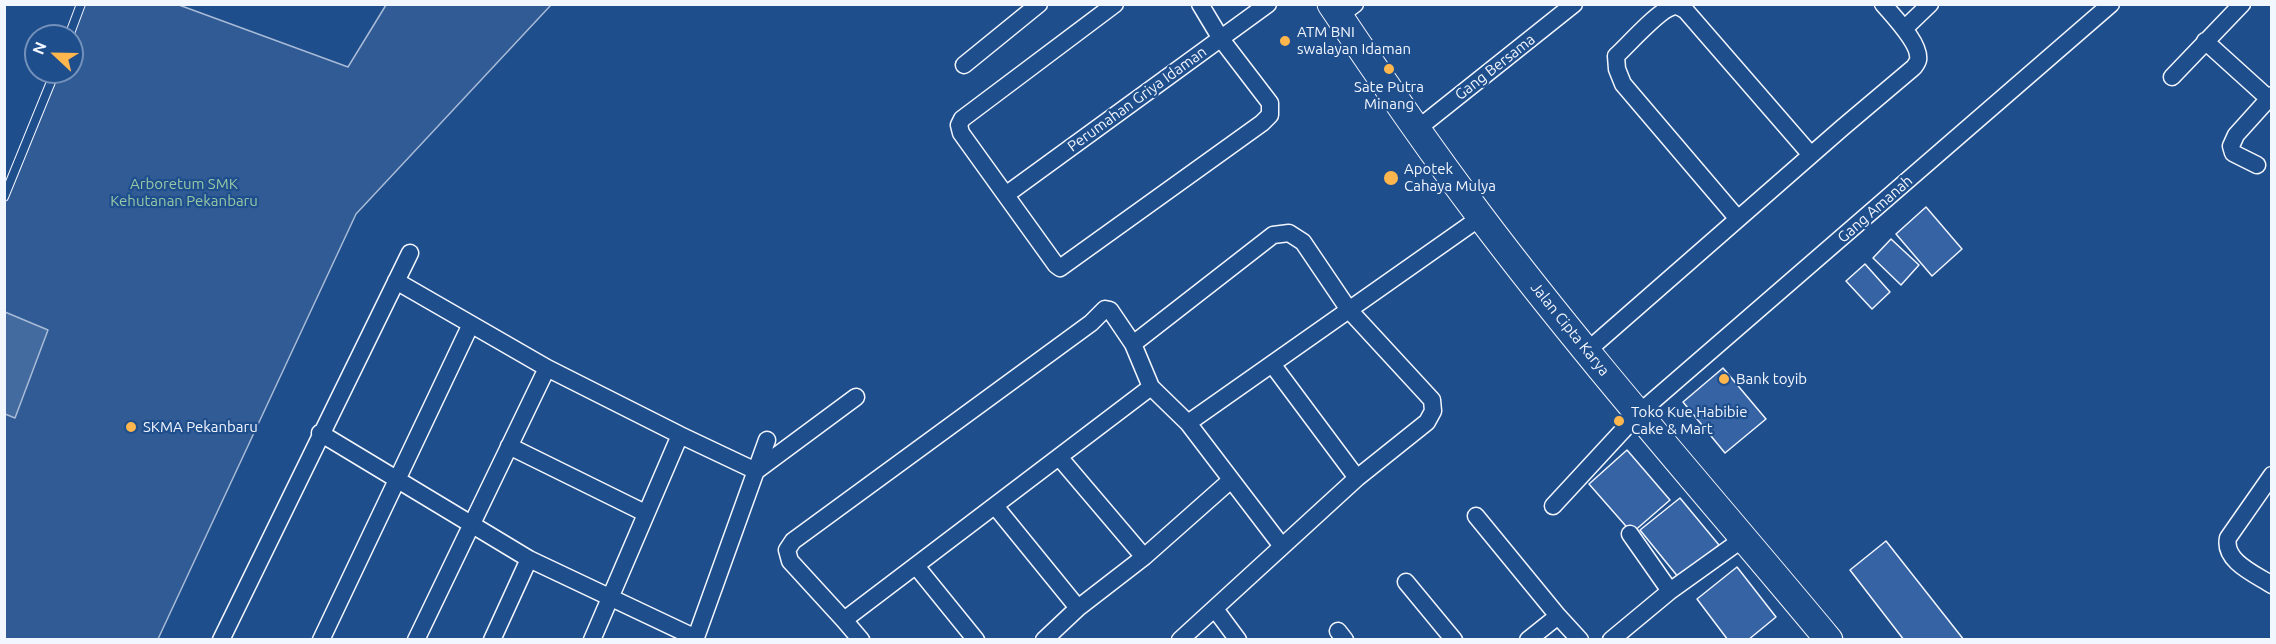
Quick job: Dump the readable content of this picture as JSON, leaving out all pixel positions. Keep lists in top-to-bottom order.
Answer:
{
  "streets": {
    "main road": ["Jalan Cipta Karya"],
    "street": ["Gang Bersama", "Perumahan Griya Idaman", "Gang Amanah"]
  },
  "crossings": [
    ["Gang Bersama", "Jalan Cipta Karya"],
    ["Gang Amanah", "Jalan Cipta Karya"]
  ],
  "parks": ["Arboretum SMK Kehutanan Pekanbaru"],
  "places": [
    "ATM BNI swalayan Idaman",
    "Sate Putra Minang",
    "Apotek Cahaya Mulya",
    "Bank toyib",
    "Toko Kue Habibie Cake & Mart",
    "SKMA Pekanbaru"
  ],
  "north": "left"
}
